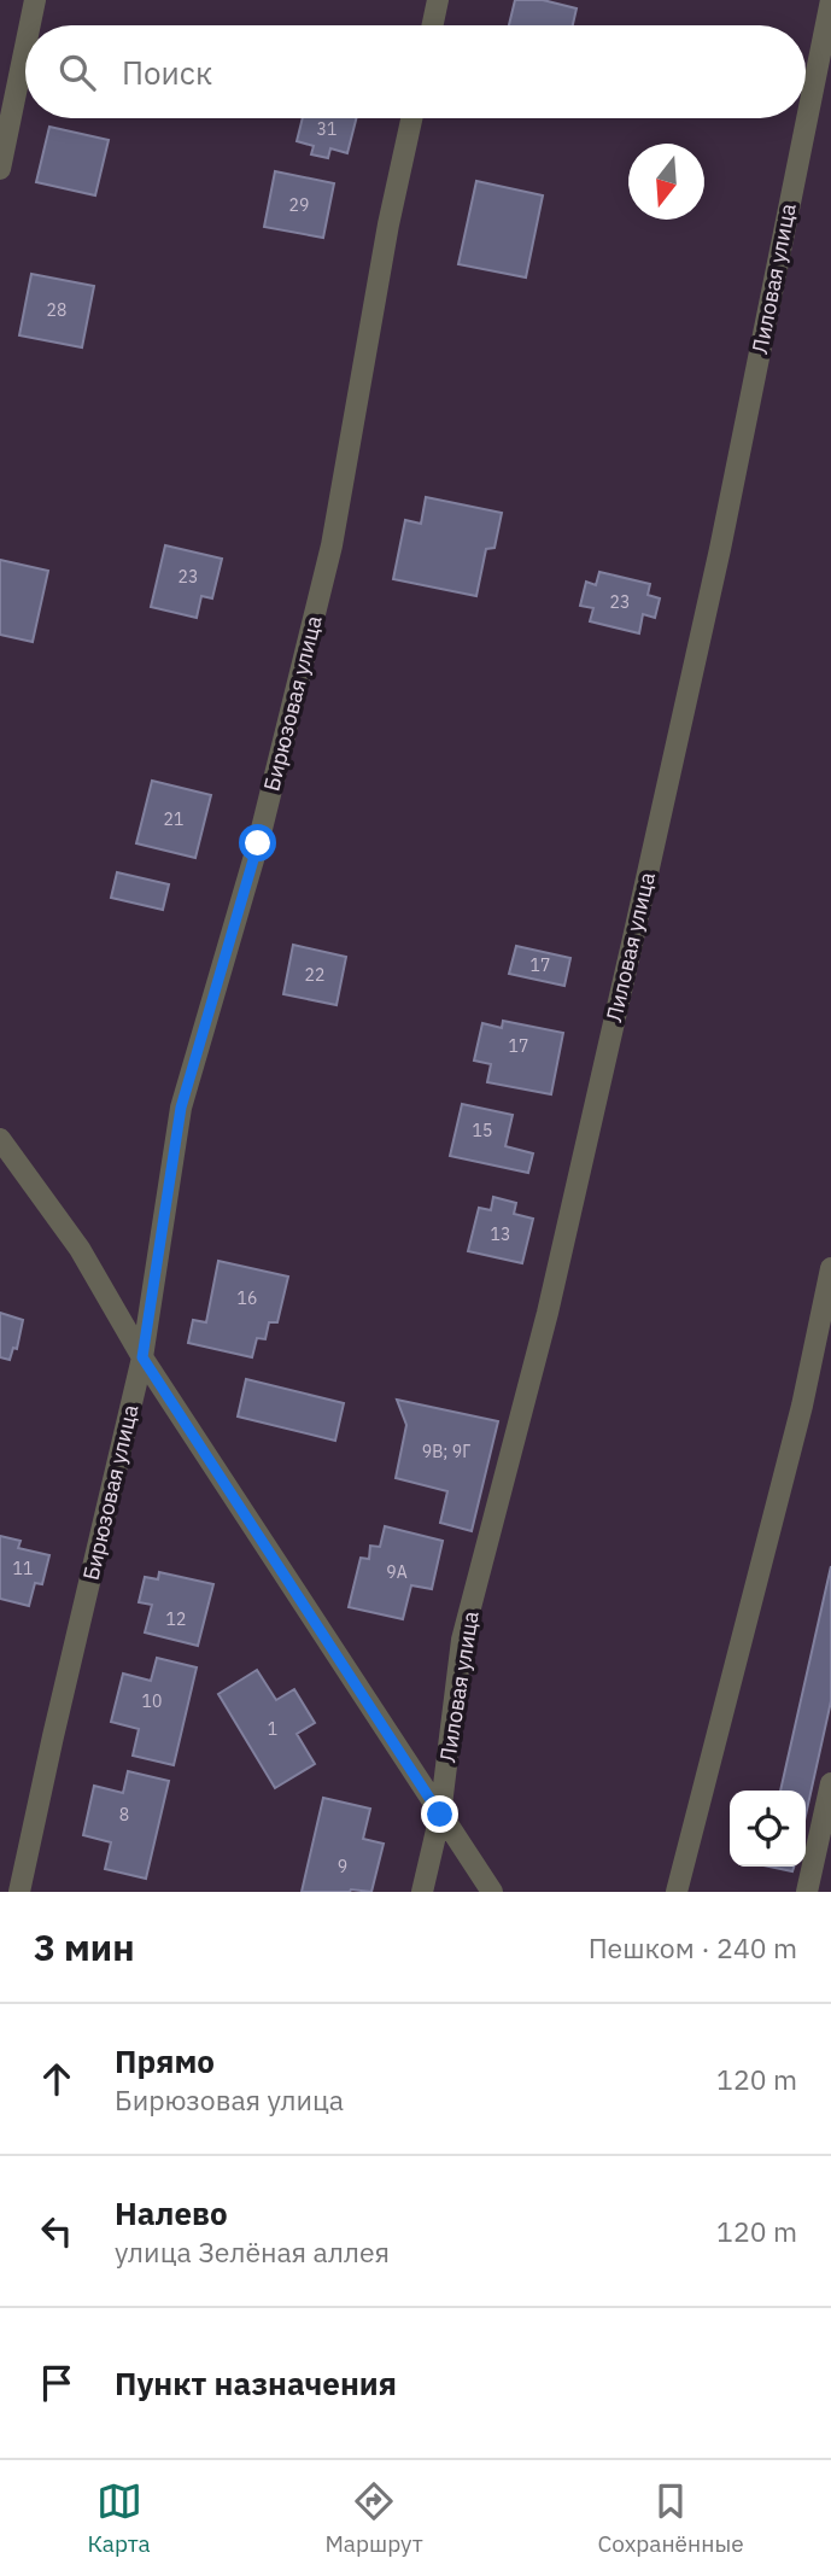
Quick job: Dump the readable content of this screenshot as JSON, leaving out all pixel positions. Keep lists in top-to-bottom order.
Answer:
{
  "streets": {
    "street": ["Лиловая улица", "Бирюзовая улица"]
  },
  "house_numbers": [
    "31",
    "29",
    "28",
    "23",
    "23",
    "21",
    "17",
    "22",
    "17",
    "15",
    "13",
    "16",
    "9В; 9Г",
    "11",
    "9А",
    "12",
    "10",
    "1",
    "8",
    "9"
  ],
  "north": "bottom",
  "page": {
    "search": "Поиск",
    "heading": ["3 мин", "Пешком · 240 m"],
    "list": [
      ["Прямо", "Бирюзовая улица", "120 m"],
      ["Налево", "улица Зелёная аллея", "120 m"],
      "Пункт назначения"
    ],
    "nav": ["Карта", "Маршрут", "Сохранённые"]
  }
}
